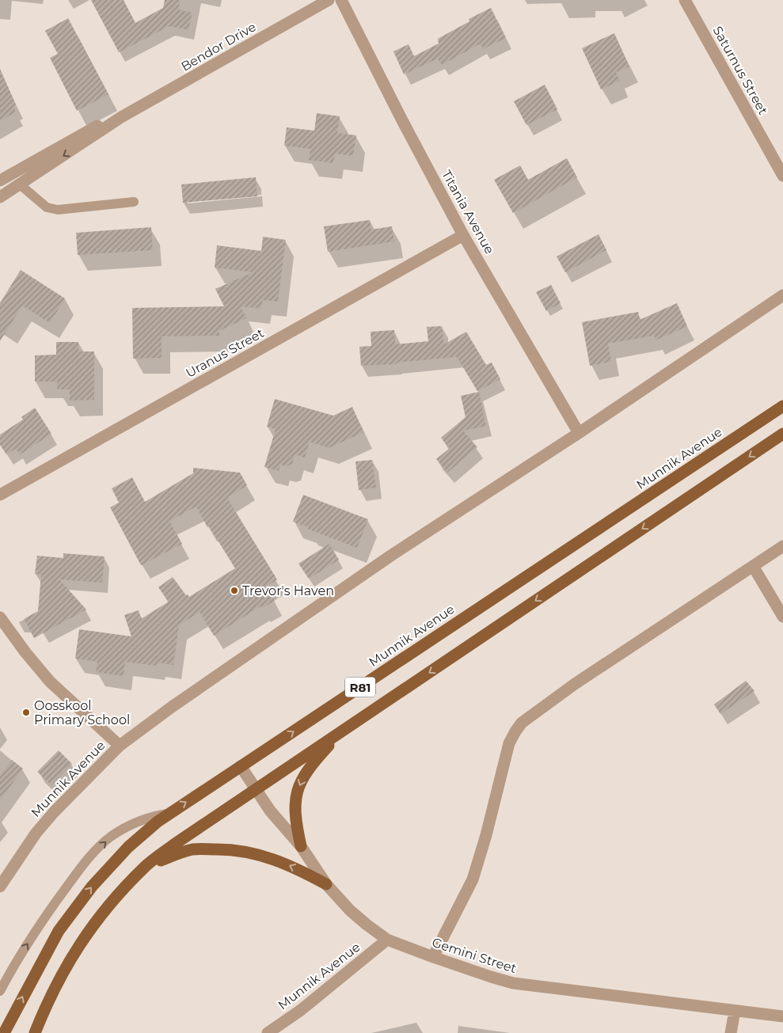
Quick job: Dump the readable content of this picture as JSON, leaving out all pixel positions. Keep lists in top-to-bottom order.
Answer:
{
  "streets": {
    "main road": ["Munnik Avenue", "R81"],
    "street": [
      "Bendor Drive",
      "Saturnus Street",
      "Titania Avenue",
      "Uranus Street",
      "Gemini Street"
    ]
  },
  "crossings": [
    ["Titania Avenue", "Uranus Street"],
    ["Titania Avenue", "Munnik Avenue"],
    ["Munnik Avenue", "Gemini Street"],
    ["R81", "Gemini Street"]
  ],
  "places": ["Trevor's Haven", "Oosskool Primary School"]
}
